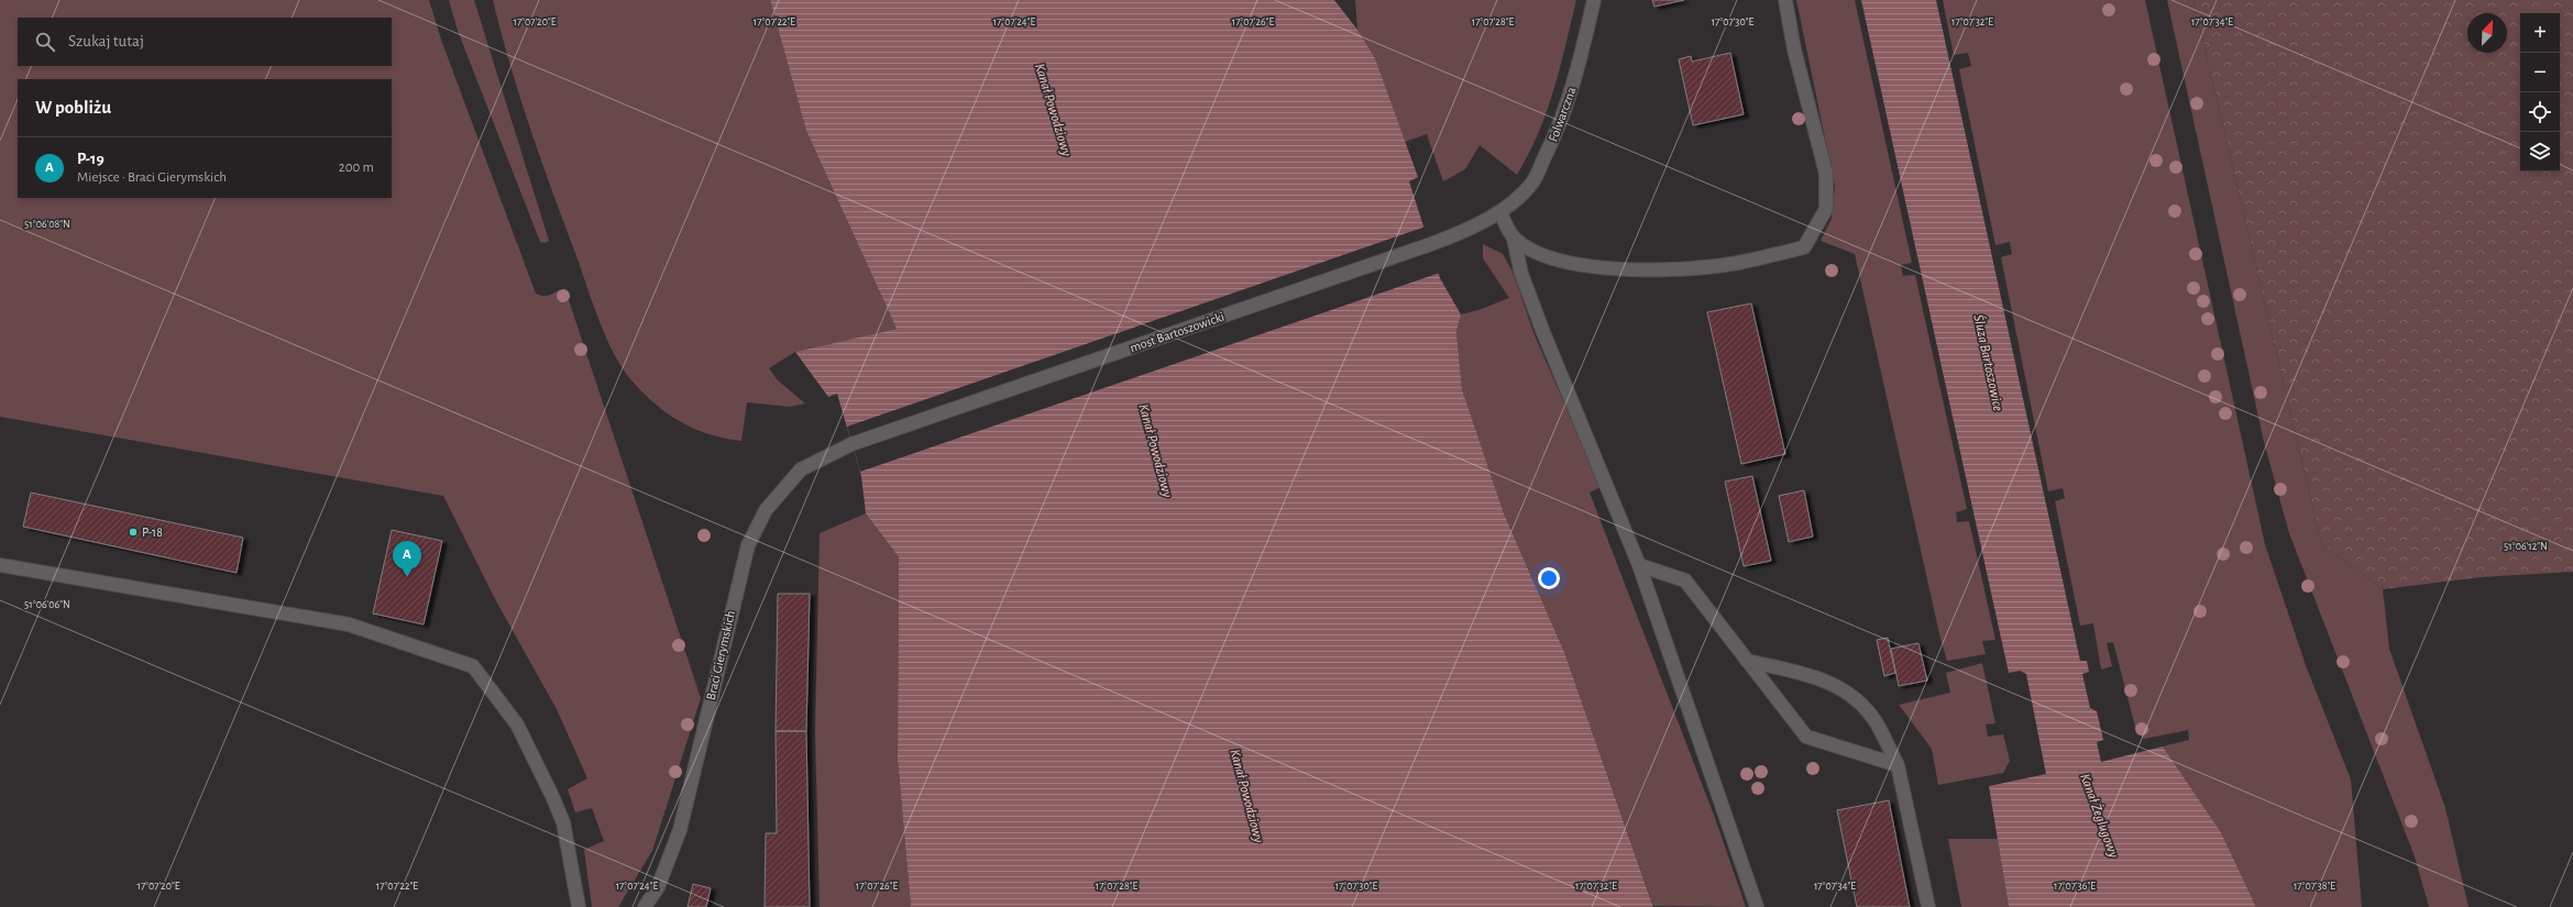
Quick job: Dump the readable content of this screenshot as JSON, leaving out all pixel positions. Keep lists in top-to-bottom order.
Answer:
{
  "streets": {
    "street": ["Folwarczna", "most Bartoszowicki", "Braci Gierymskich"]
  },
  "crossings": [
    ["Folwarczna", "most Bartoszowicki"],
    ["most Bartoszowicki", "Braci Gierymskich"]
  ],
  "water": ["Kanał Powodziowy", "Śluza Bartoszowice", "Kanał Żeglugowy"],
  "places": ["P-18"],
  "north": "top right",
  "page": {
    "map_buttons": ["+", "−"],
    "search": "Szukaj tutaj",
    "heading": "W pobliżu",
    "list": [
      {
        "mark": "A",
        "name": "P-19",
        "note": "Miejsce · Braci Gierymskich",
        "value": "200 m"
      }
    ],
    "pins": "A"
  },
  "coordinates": [
    "17°07'20\"E",
    "17°07'22\"E",
    "17°07'24\"E",
    "17°07'26\"E",
    "17°07'28\"E",
    "17°07'30\"E",
    "17°07'32\"E",
    "17°07'34\"E",
    "51°06'08\"N",
    "51°06'12\"N",
    "51°06'06\"N",
    "17°07'36\"E",
    "17°07'38\"E"
  ]
}
